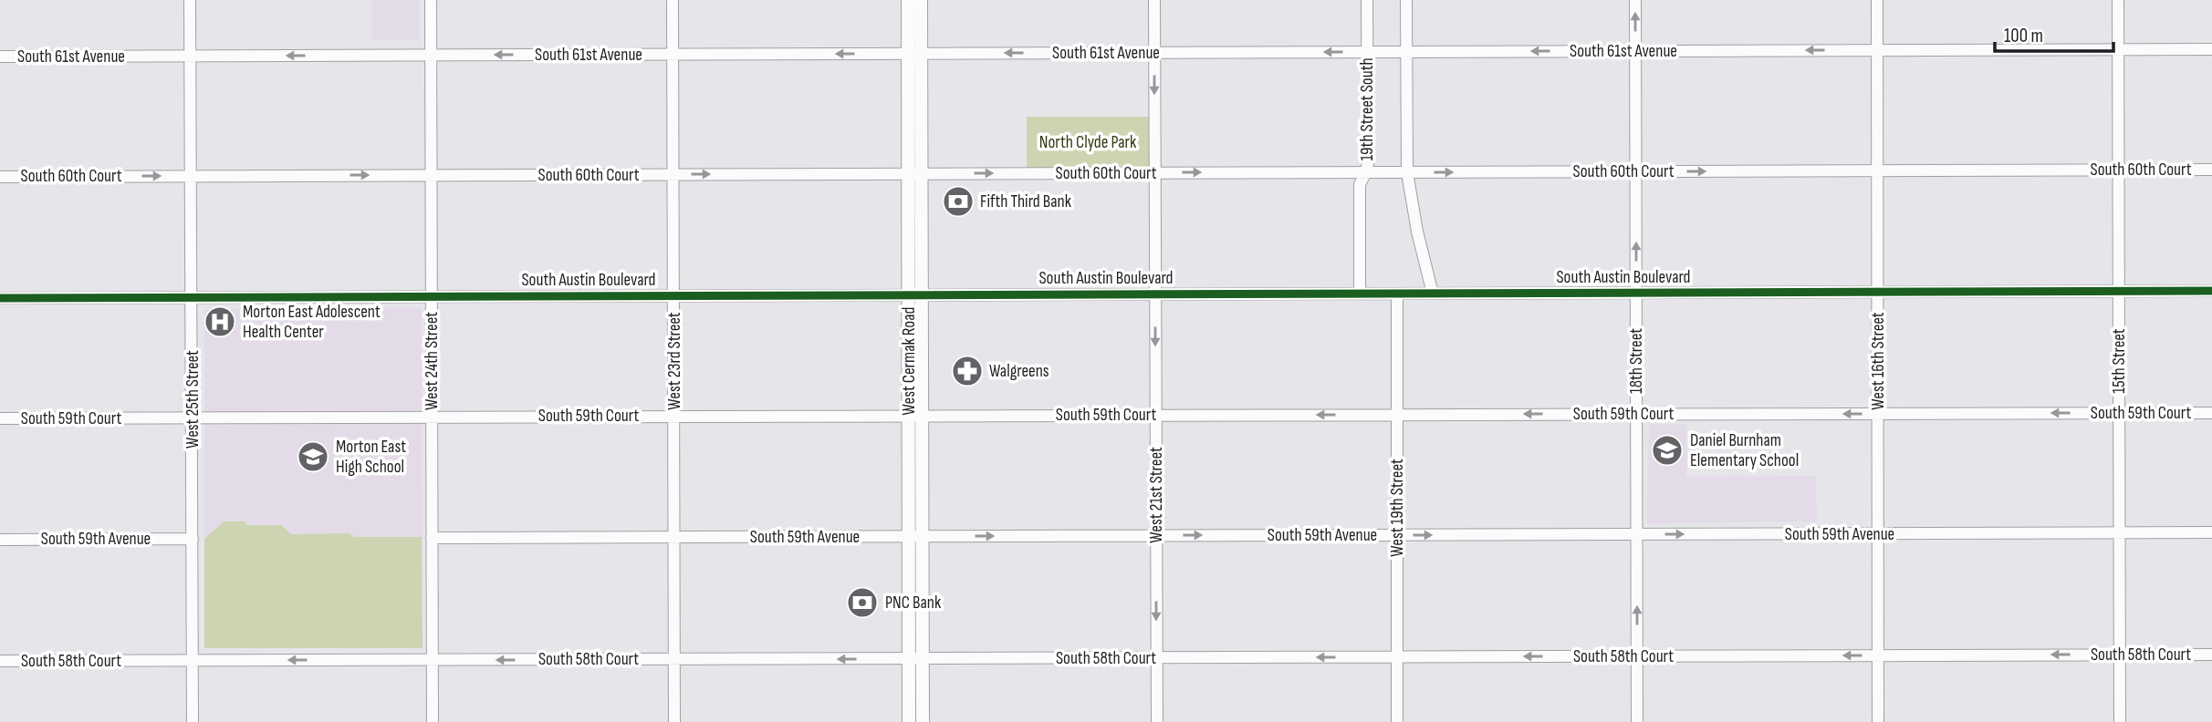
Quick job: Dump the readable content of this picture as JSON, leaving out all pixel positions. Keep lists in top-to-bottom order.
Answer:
{
  "streets": {
    "main road": ["West Cermak Road"],
    "street": [
      "South 61st Avenue",
      "19th Street South",
      "South 60th Court",
      "South Austin Boulevard",
      "West 24th Street",
      "West 23rd Street",
      "18th Street",
      "West 16th Street",
      "15th Street",
      "West 25th Street",
      "South 59th Court",
      "West 21st Street",
      "West 19th Street",
      "South 59th Avenue",
      "South 58th Court"
    ]
  },
  "crossings": [
    ["South 61st Avenue", "19th Street South"],
    ["South 61st Avenue", "West 24th Street"],
    ["South 61st Avenue", "West 23rd Street"],
    ["South 61st Avenue", "West Cermak Road"],
    ["South 61st Avenue", "18th Street"],
    ["South 61st Avenue", "West 16th Street"],
    ["South 61st Avenue", "15th Street"],
    ["South 61st Avenue", "West 25th Street"],
    ["South 61st Avenue", "West 21st Street"],
    ["19th Street South", "South 60th Court"],
    ["19th Street South", "South Austin Boulevard"],
    ["South 60th Court", "West 24th Street"],
    ["South 60th Court", "West 23rd Street"],
    ["South 60th Court", "West Cermak Road"],
    ["South 60th Court", "18th Street"],
    ["South 60th Court", "West 16th Street"],
    ["South 60th Court", "15th Street"],
    ["South 60th Court", "West 25th Street"],
    ["South 60th Court", "West 21st Street"],
    ["South Austin Boulevard", "West 24th Street"],
    ["South Austin Boulevard", "West 23rd Street"],
    ["South Austin Boulevard", "West Cermak Road"],
    ["South Austin Boulevard", "18th Street"],
    ["South Austin Boulevard", "West 16th Street"],
    ["South Austin Boulevard", "15th Street"],
    ["South Austin Boulevard", "West 25th Street"],
    ["South Austin Boulevard", "West 21st Street"],
    ["South Austin Boulevard", "West 19th Street"],
    ["West 24th Street", "South 59th Court"],
    ["West 24th Street", "South 59th Avenue"],
    ["West 24th Street", "South 58th Court"],
    ["West 23rd Street", "South 59th Court"],
    ["West 23rd Street", "South 59th Avenue"],
    ["West 23rd Street", "South 58th Court"],
    ["West Cermak Road", "South 59th Court"],
    ["West Cermak Road", "South 59th Avenue"],
    ["West Cermak Road", "South 58th Court"],
    ["18th Street", "South 59th Court"],
    ["18th Street", "South 59th Avenue"],
    ["18th Street", "South 58th Court"],
    ["West 16th Street", "South 59th Court"],
    ["West 16th Street", "South 59th Avenue"],
    ["West 16th Street", "South 58th Court"],
    ["15th Street", "South 59th Court"],
    ["15th Street", "South 59th Avenue"],
    ["15th Street", "South 58th Court"],
    ["West 25th Street", "South 59th Court"],
    ["West 25th Street", "South 59th Avenue"],
    ["West 25th Street", "South 58th Court"],
    ["South 59th Court", "West 21st Street"],
    ["South 59th Court", "West 19th Street"],
    ["West 21st Street", "South 59th Avenue"],
    ["West 21st Street", "South 58th Court"],
    ["West 19th Street", "South 59th Avenue"],
    ["West 19th Street", "South 58th Court"]
  ],
  "one_way": [
    "South 61st Avenue",
    "South 60th Court",
    "18th Street",
    "South 59th Court",
    "West 21st Street",
    "South 59th Avenue",
    "South 58th Court"
  ],
  "parks": ["North Clyde Park"],
  "places": {
    "bank": ["Fifth Third Bank", "PNC Bank"],
    "hospital": ["Morton East Adolescent Health Center"],
    "pharmacy": ["Walgreens"],
    "school or university": ["Daniel Burnham Elementary School", "Morton East High School"]
  },
  "scale_bar": "100 m"
}
